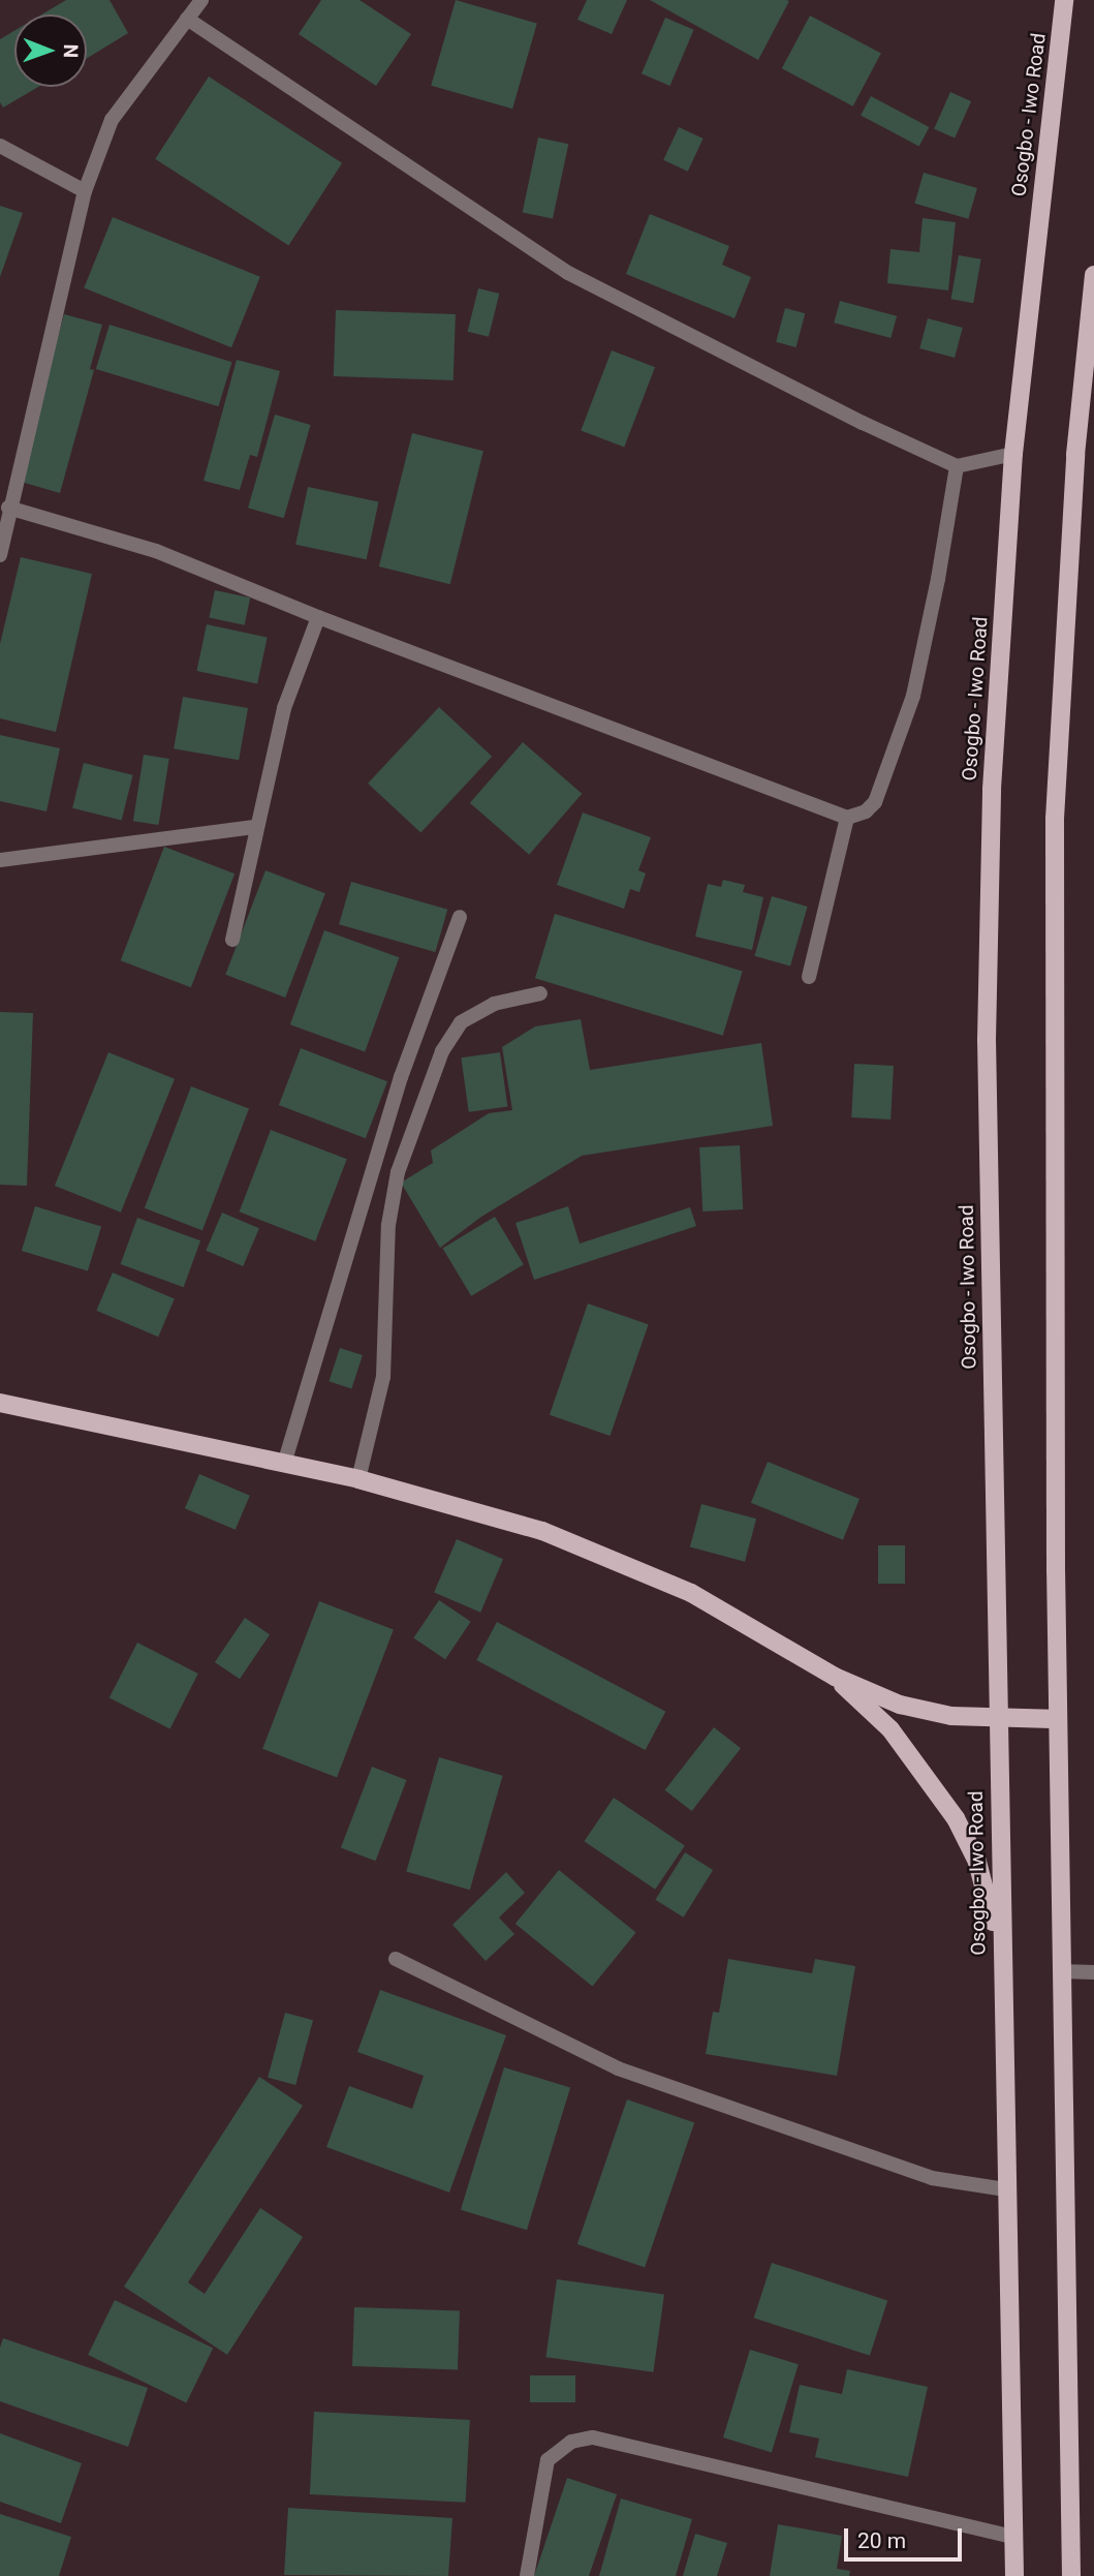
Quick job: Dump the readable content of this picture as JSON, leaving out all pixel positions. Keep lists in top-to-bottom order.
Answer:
{
  "streets": {
    "main road": ["Osogbo - Iwo Road"]
  },
  "scale_bar": "20 m",
  "north": "right"
}
